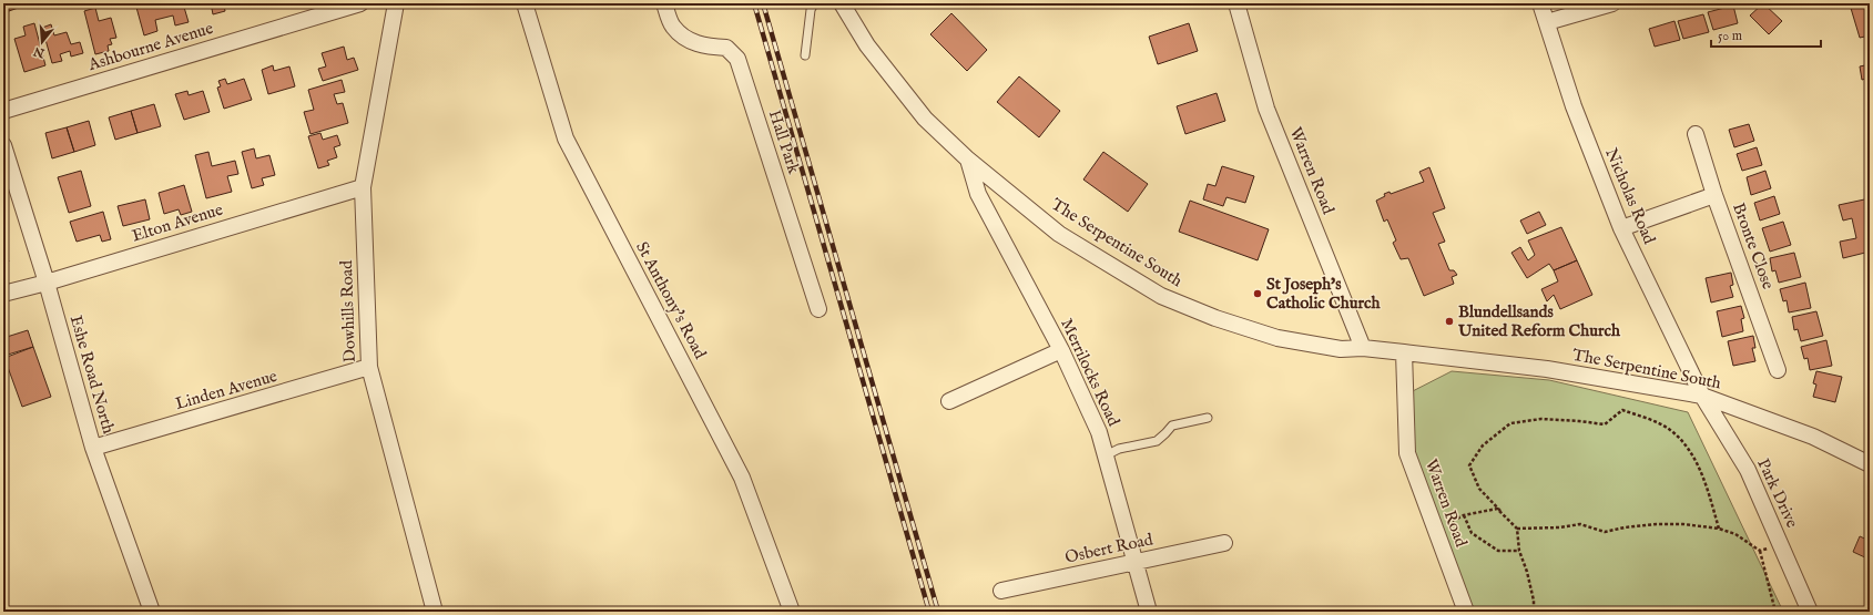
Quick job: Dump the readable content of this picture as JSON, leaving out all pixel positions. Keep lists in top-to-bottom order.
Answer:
{
  "streets": {
    "street": [
      "Ashbourne Avenue",
      "Hall Park",
      "Warren Road",
      "Nicholas Road",
      "Elton Avenue",
      "The Serpentine South",
      "Bronte Close",
      "St Anthony's Road",
      "Dowhills Road",
      "Merrilocks Road",
      "Eshe Road North",
      "Linden Avenue",
      "Park Drive",
      "Osbert Road"
    ]
  },
  "crossings": [
    ["Warren Road", "The Serpentine South"],
    ["Nicholas Road", "The Serpentine South"],
    ["Nicholas Road", "Park Drive"],
    ["Elton Avenue", "Dowhills Road"],
    ["Elton Avenue", "Eshe Road North"],
    ["The Serpentine South", "Merrilocks Road"],
    ["The Serpentine South", "Park Drive"],
    ["Dowhills Road", "Linden Avenue"],
    ["Merrilocks Road", "Osbert Road"],
    ["Eshe Road North", "Linden Avenue"]
  ],
  "places": ["St Joseph's Catholic Church", "Blundellsands United Reform Church"],
  "scale_bar": "50 m",
  "north": "bottom"
}
